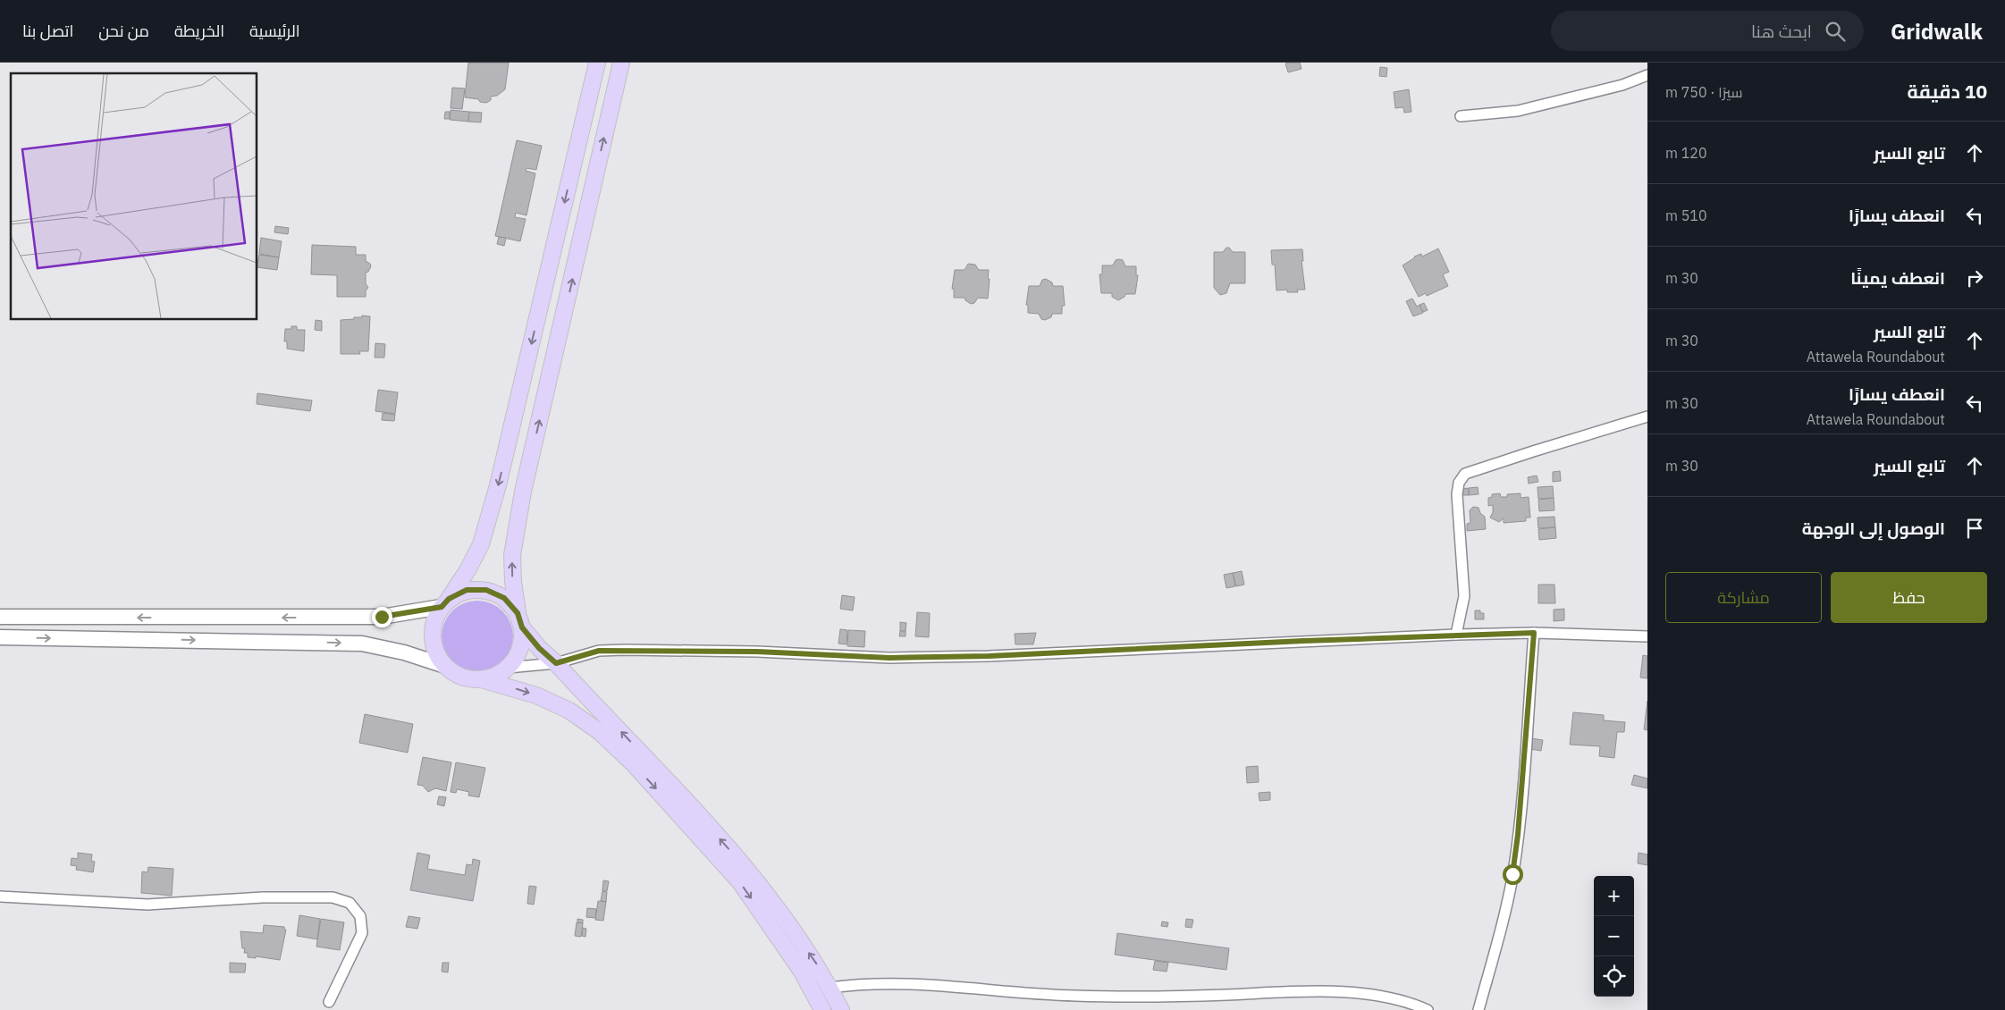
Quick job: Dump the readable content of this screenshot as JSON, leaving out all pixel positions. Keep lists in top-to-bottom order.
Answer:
{
  "page": {
    "header": "Gridwalk",
    "search": "ابحث هنا",
    "nav": [
      "الرئيسية",
      "الخريطة",
      "من نحن",
      "اتصل بنا"
    ],
    "heading": ["10 دقيقة", "سيرًا · 750 m"],
    "list": [
      ["تابع السير", "120 m"],
      ["انعطف يسارًا", "510 m"],
      ["انعطف يمينًا", "30 m"],
      ["تابع السير", "Attawela Roundabout", "30 m"],
      ["انعطف يسارًا", "Attawela Roundabout", "30 m"],
      ["تابع السير", "30 m"],
      "الوصول إلى الوجهة"
    ],
    "buttons": ["حفظ", "مشاركة"],
    "map_buttons": ["+", "−"]
  }
}
